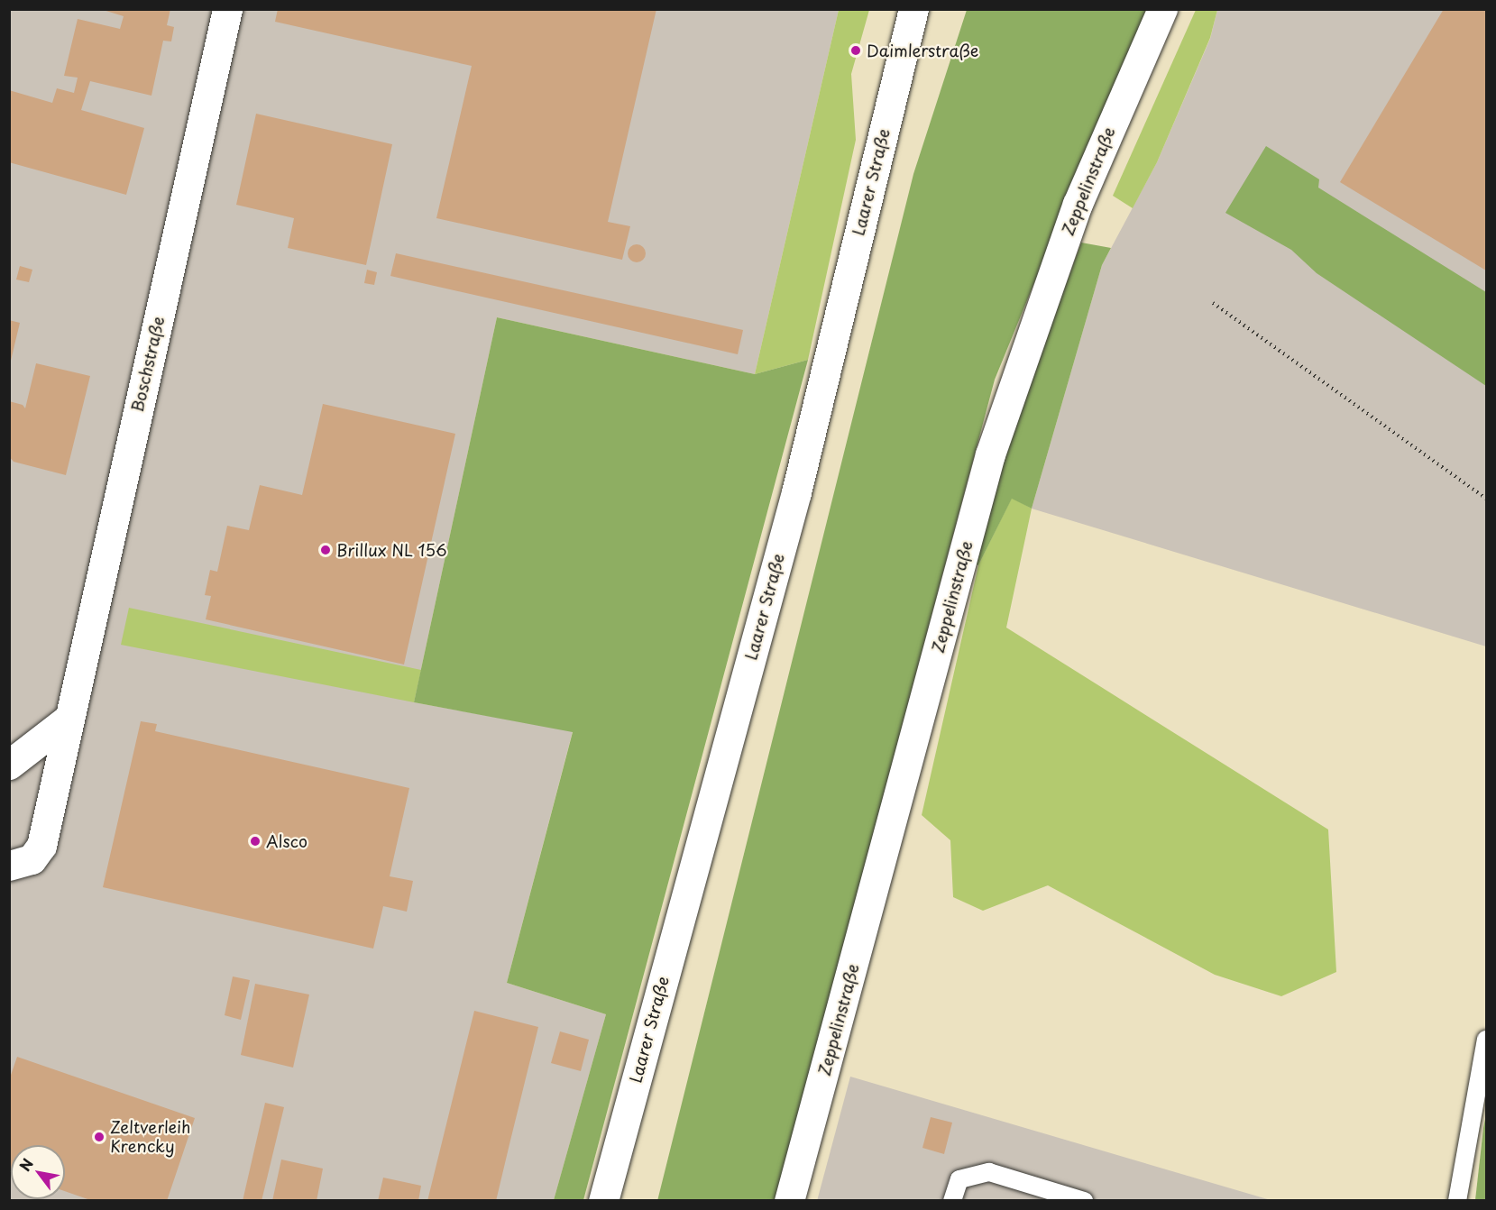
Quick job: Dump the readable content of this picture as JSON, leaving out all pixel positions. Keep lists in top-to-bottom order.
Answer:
{
  "streets": {
    "street": ["Zeppelinstraße", "Laarer Straße", "Boschstraße"]
  },
  "places": [
    "Daimlerstraße",
    "Brillux NL 156",
    "Alsco",
    "Zeltverleih Krencky"
  ],
  "north": "top left"
}
